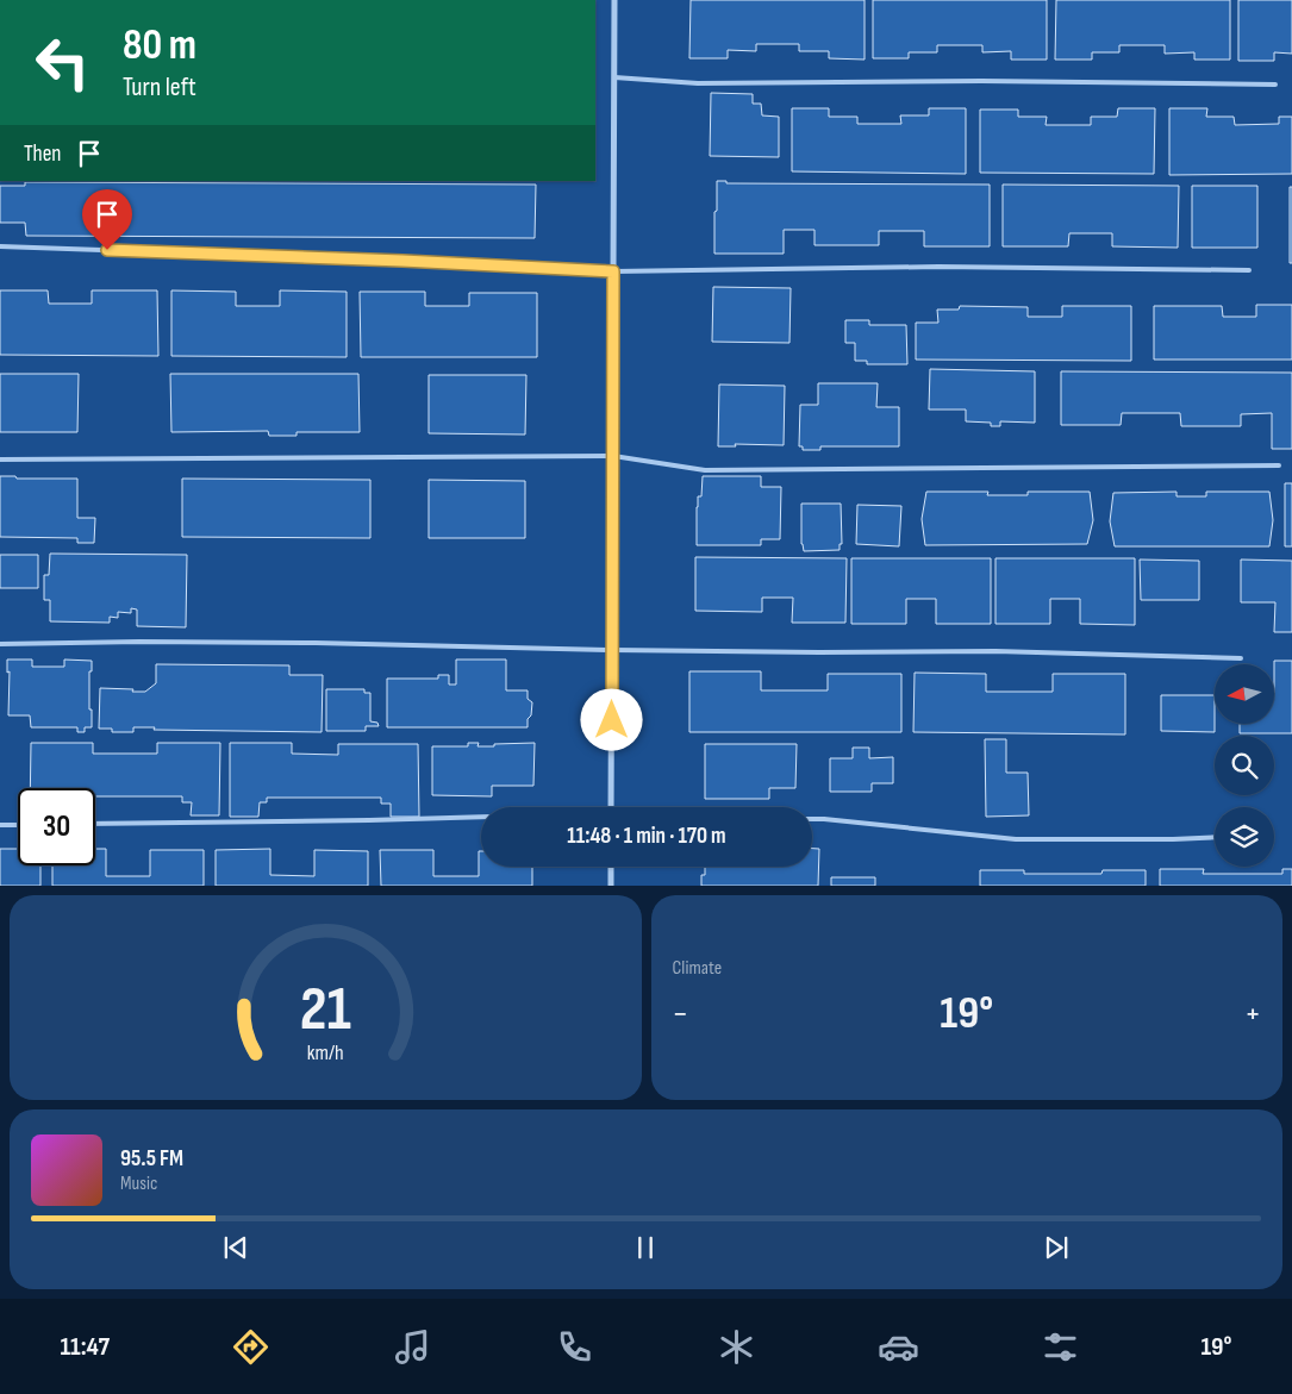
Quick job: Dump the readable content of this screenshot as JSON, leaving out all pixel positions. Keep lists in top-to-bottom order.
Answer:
{
  "north": "left",
  "page": {
    "turn": ["80 m", "Turn left"],
    "then": "Then",
    "limit": "30",
    "trip": "11:48 · 1 min · 170 m",
    "tile": "Climate",
    "heat": ["−", "19°", "+"],
    "song": ["95.5 FM", "Music"],
    "tabs": ["11:47", "19°"],
    "gauge": ["21", "km/h"]
  }
}
